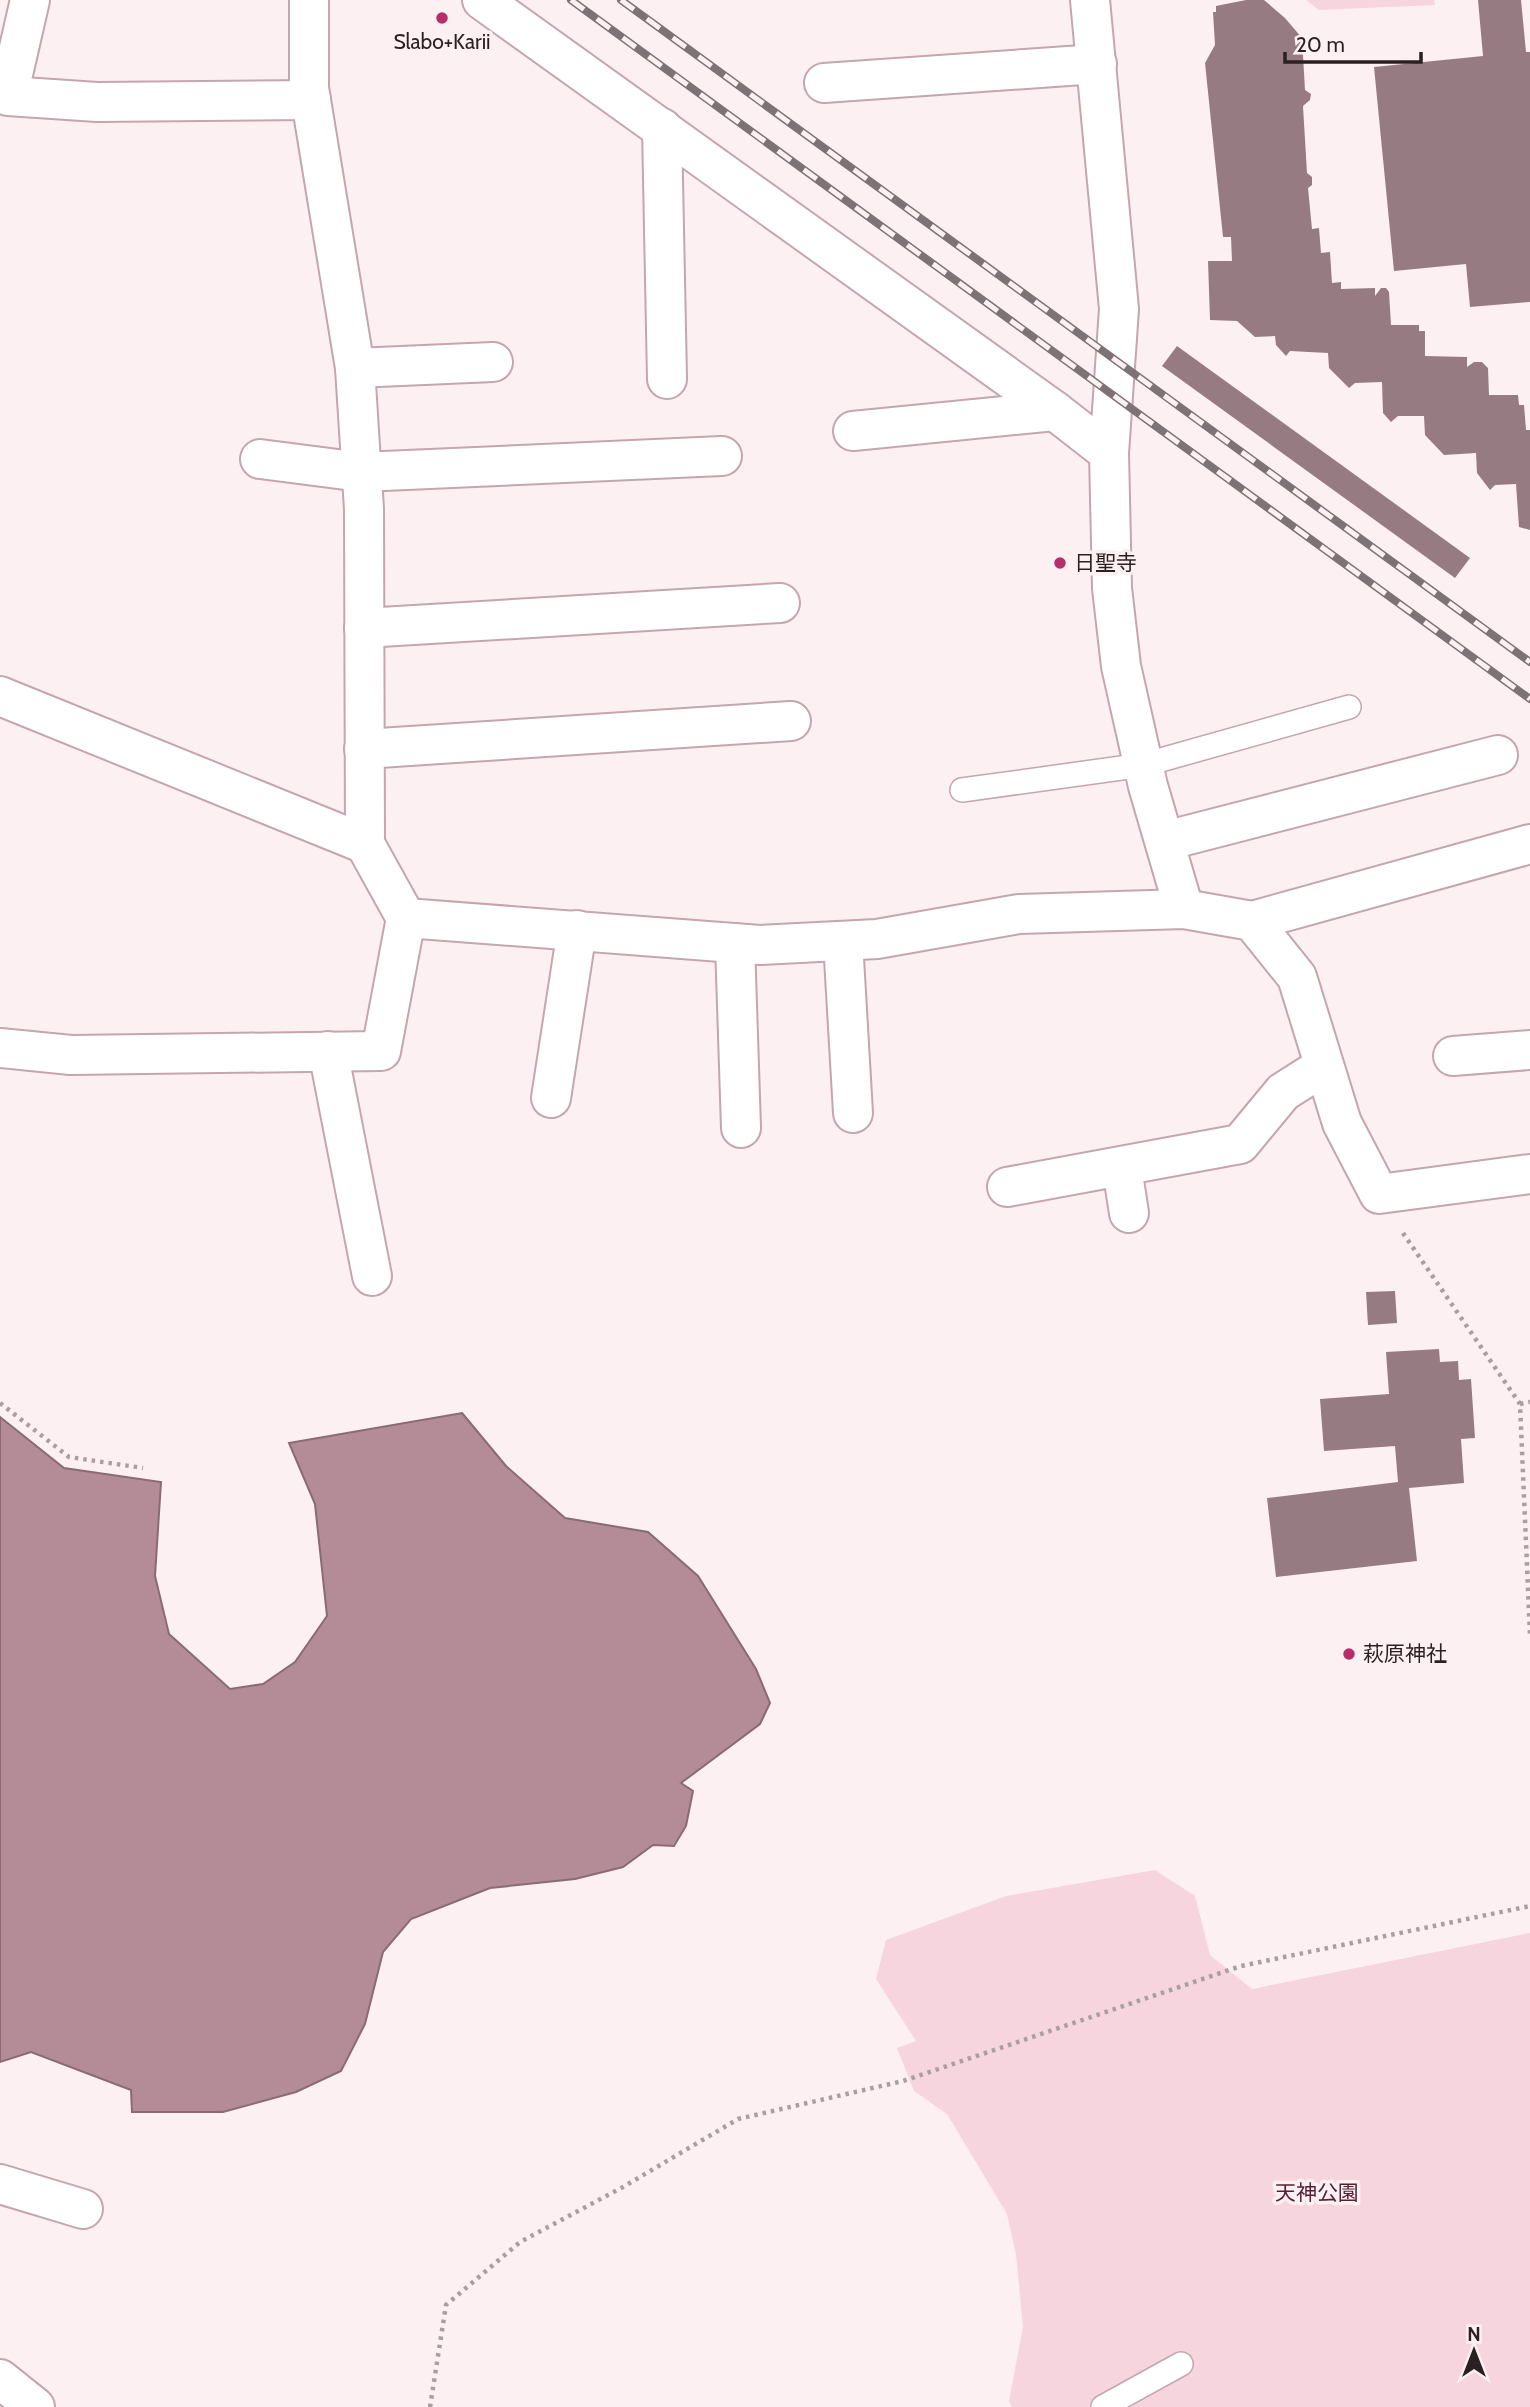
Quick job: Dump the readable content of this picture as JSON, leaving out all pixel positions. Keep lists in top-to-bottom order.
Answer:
{
  "parks": ["天神公園"],
  "places": ["Slabo+Karii", "日聖寺", "萩原神社"],
  "scale_bar": "20 m",
  "north": "top"
}
